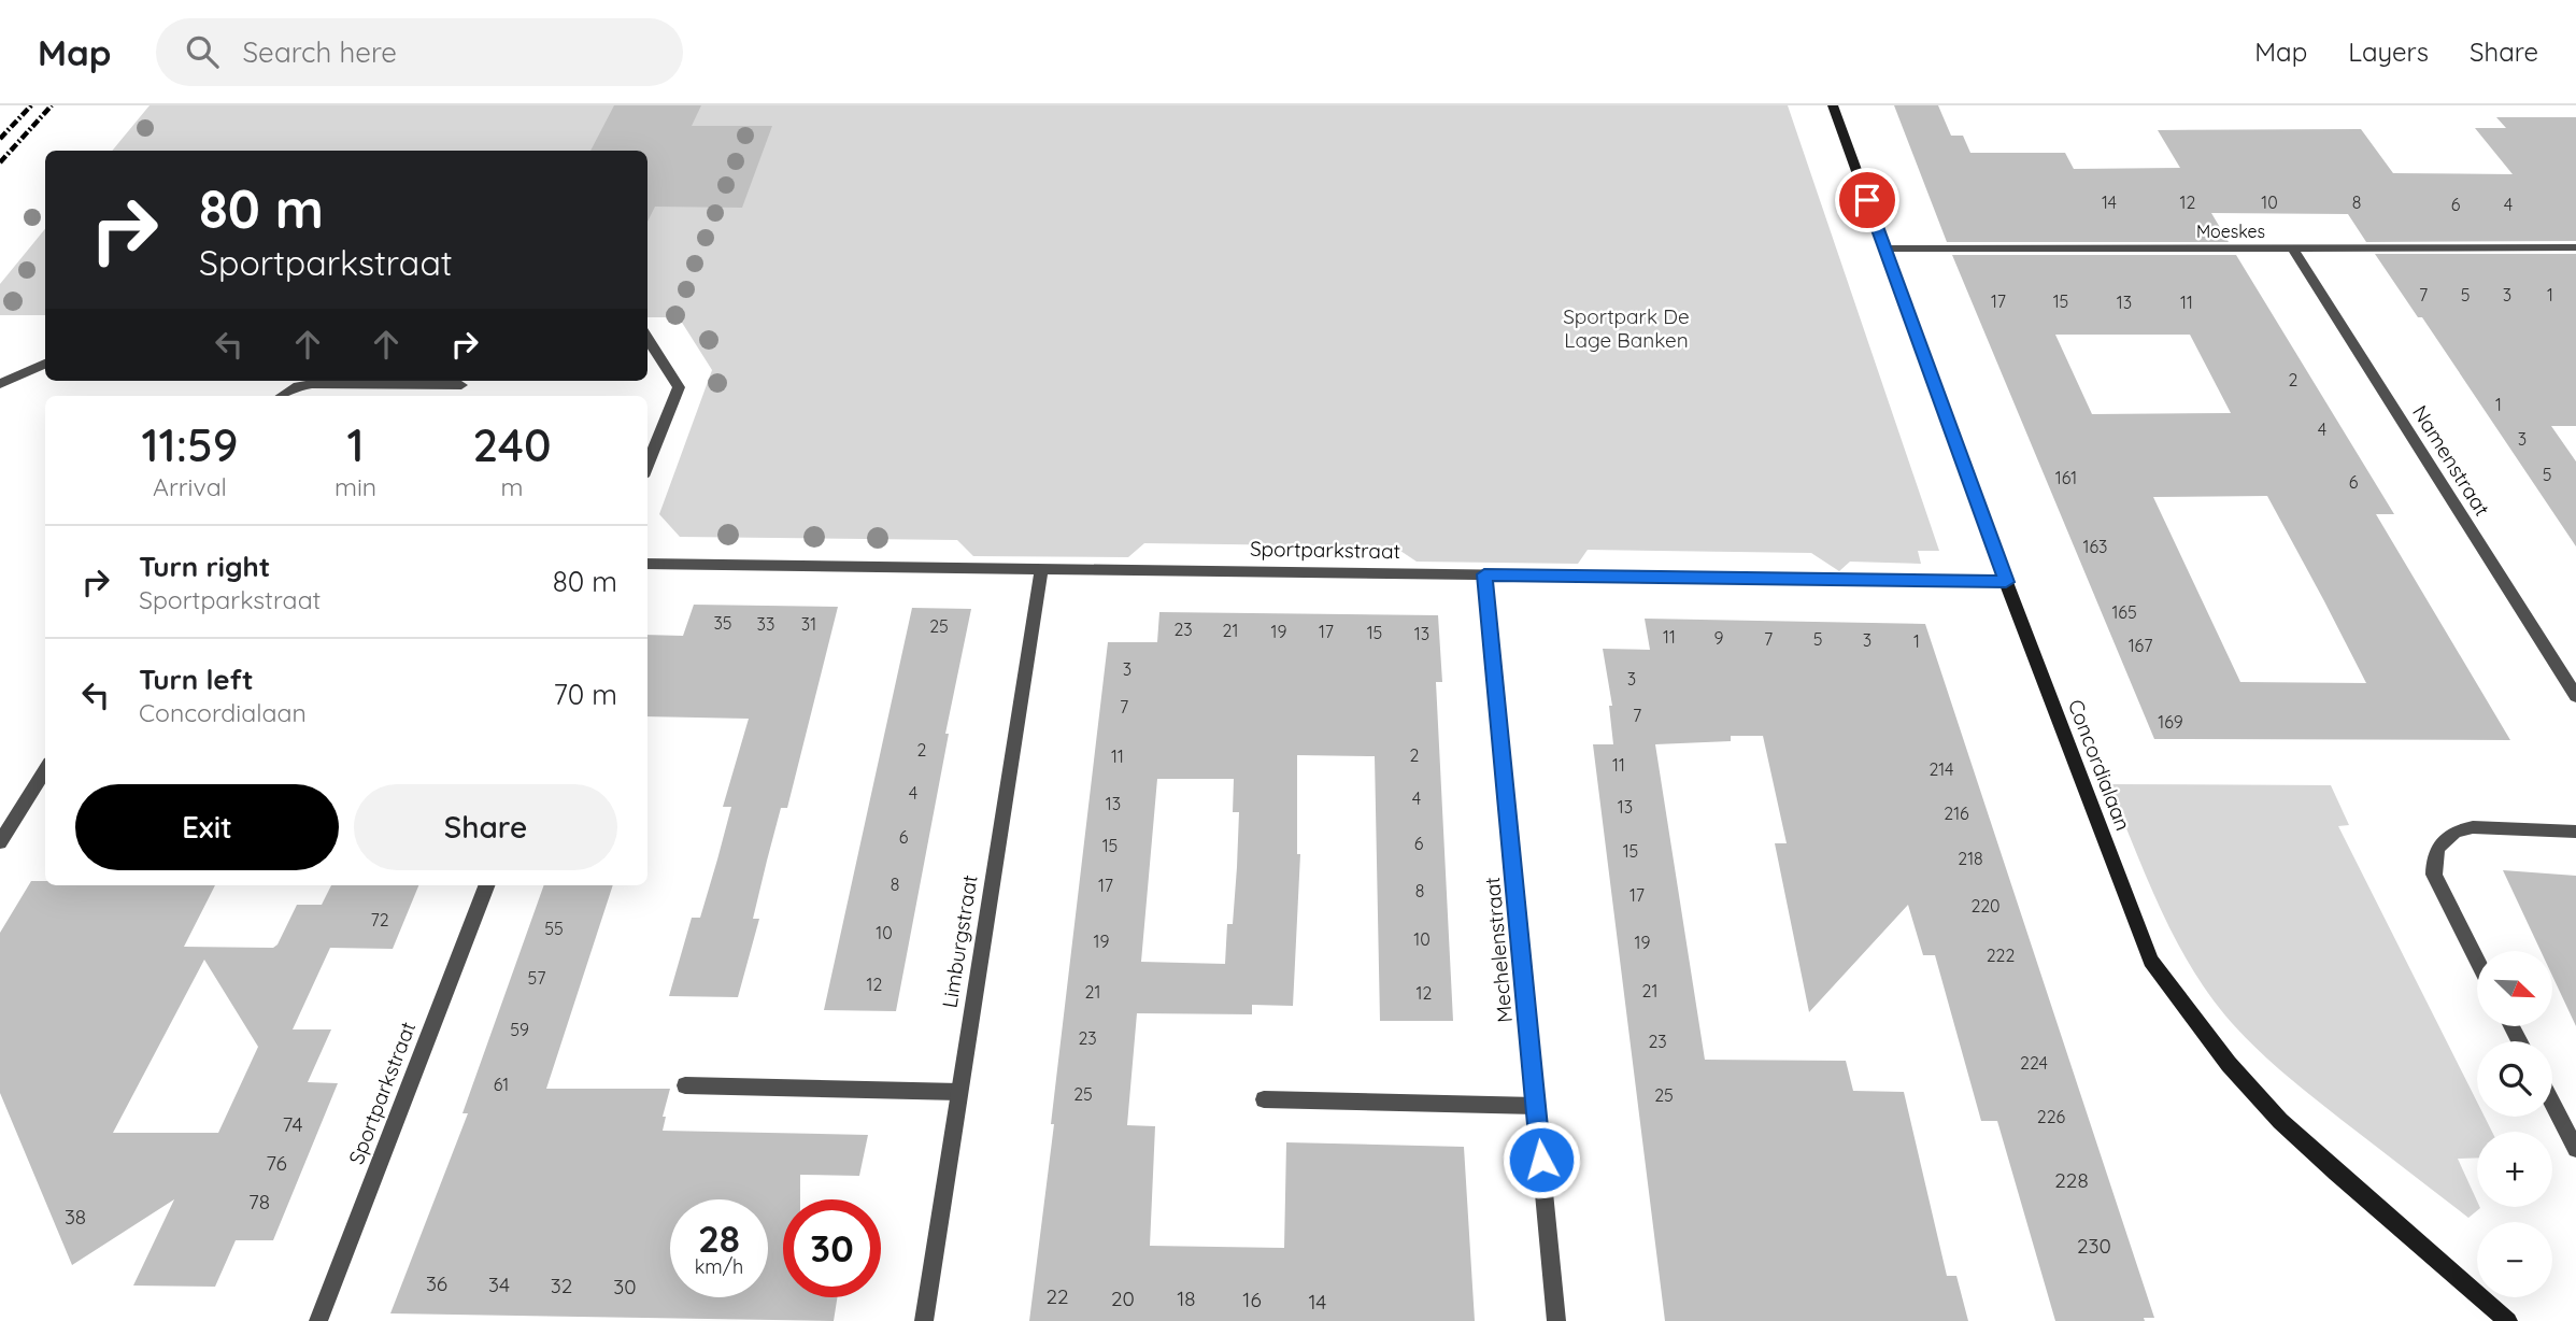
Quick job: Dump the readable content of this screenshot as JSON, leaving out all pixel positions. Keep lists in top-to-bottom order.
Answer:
{
  "streets": {
    "street": [
      "Moeskes",
      "Namenstraat",
      "Sportparkstraat",
      "Concordialaan",
      "Limburgstraat",
      "Mechelenstraat"
    ]
  },
  "crossings": [
    ["Moeskes", "Namenstraat"],
    ["Moeskes", "Concordialaan"],
    ["Sportparkstraat", "Concordialaan"],
    ["Sportparkstraat", "Limburgstraat"],
    ["Sportparkstraat", "Mechelenstraat"]
  ],
  "parks": ["Sportpark De Lage Banken"],
  "house_numbers": [
    "14",
    "12",
    "10",
    "8",
    "6",
    "4",
    "7",
    "5",
    "3",
    "1",
    "17",
    "15",
    "13",
    "11",
    "2",
    "1",
    "4",
    "3",
    "5",
    "161",
    "6",
    "163",
    "165",
    "35",
    "33",
    "31",
    "25",
    "23",
    "21",
    "19",
    "17",
    "15",
    "13",
    "11",
    "9",
    "7",
    "5",
    "3",
    "1",
    "167",
    "3",
    "3",
    "7",
    "7",
    "169",
    "2",
    "2",
    "11",
    "11",
    "214",
    "4",
    "4",
    "13",
    "13",
    "216",
    "6",
    "6",
    "15",
    "15",
    "218",
    "8",
    "17",
    "8",
    "17",
    "220",
    "72",
    "55",
    "10",
    "10",
    "19",
    "19",
    "222",
    "57",
    "12",
    "21",
    "21",
    "12",
    "59",
    "23",
    "23",
    "224",
    "61",
    "25",
    "25",
    "226",
    "74",
    "76",
    "228",
    "78",
    "38",
    "230",
    "36",
    "34",
    "32",
    "30",
    "22",
    "20",
    "18",
    "16",
    "14"
  ],
  "north": "bottom right",
  "page": {
    "header": "Map",
    "search": "Search here",
    "nav": ["Map", "Layers", "Share"],
    "turn": ["80 m", "Sportparkstraat"],
    "eta": [
      "11:59",
      "Arrival",
      "1",
      "min",
      "240",
      "m"
    ],
    "list": [
      {
        "name": "Turn right",
        "note": "Sportparkstraat",
        "value": "80 m"
      },
      {
        "name": "Turn left",
        "note": "Concordialaan",
        "value": "70 m"
      }
    ],
    "buttons": ["Exit", "Share"],
    "map_buttons": ["+", "−"],
    "speed": "28 km/h",
    "limit": "30"
  }
}
